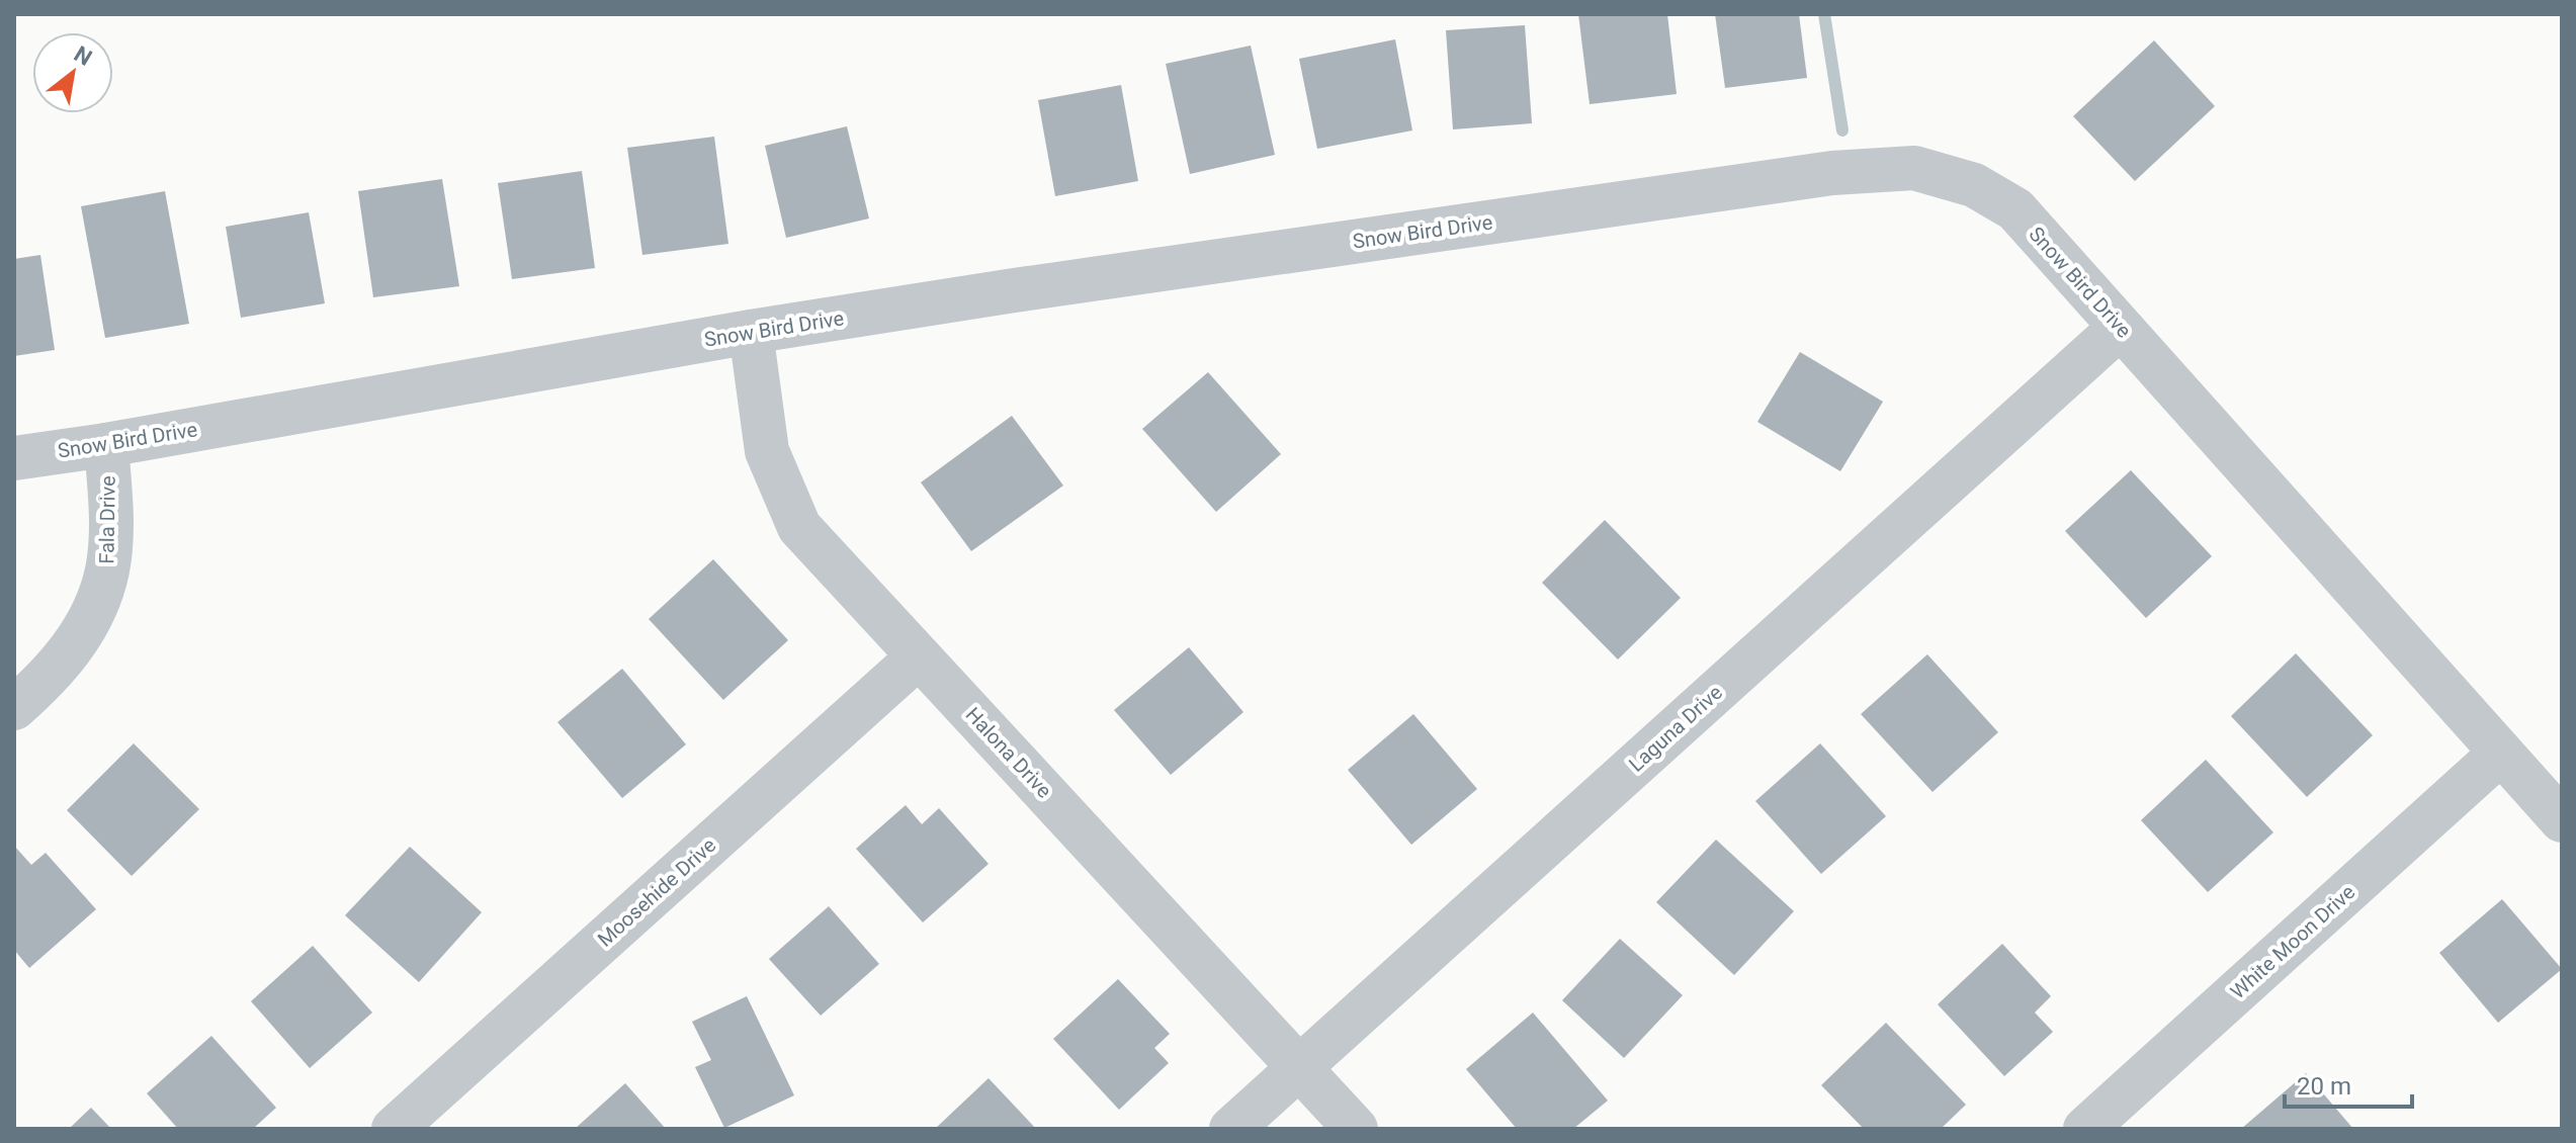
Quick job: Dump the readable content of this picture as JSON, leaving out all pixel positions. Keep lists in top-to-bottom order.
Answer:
{
  "streets": {
    "street": [
      "Snow Bird Drive",
      "Fala Drive",
      "Laguna Drive",
      "Halona Drive",
      "Moosehide Drive",
      "White Moon Drive"
    ]
  },
  "crossings": [
    ["Snow Bird Drive", "Fala Drive"],
    ["Snow Bird Drive", "Laguna Drive"],
    ["Snow Bird Drive", "Halona Drive"],
    ["Snow Bird Drive", "White Moon Drive"],
    ["Laguna Drive", "Halona Drive"],
    ["Halona Drive", "Moosehide Drive"]
  ],
  "scale_bar": "20 m",
  "north": "top right"
}
